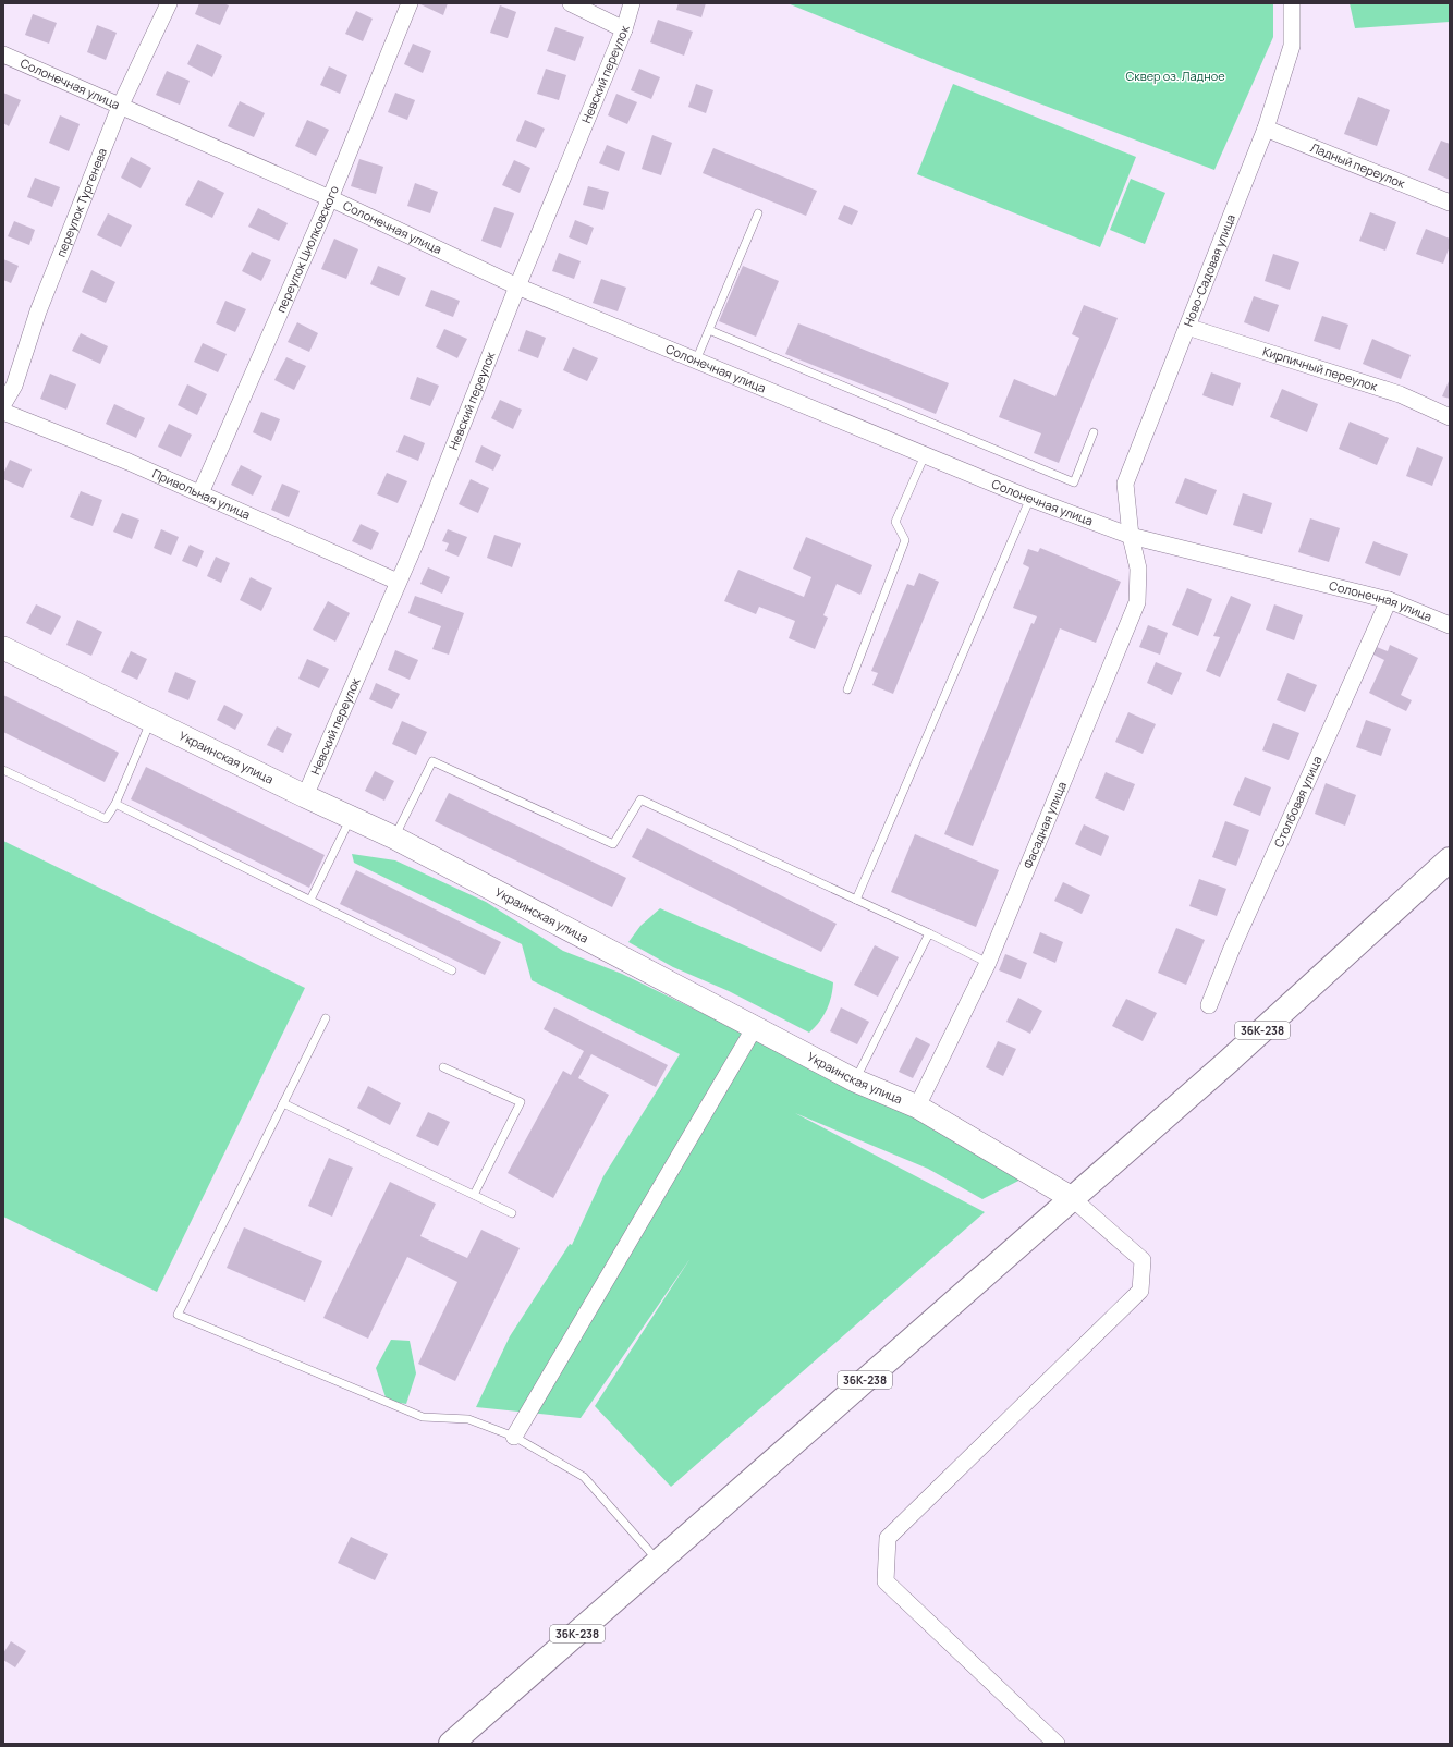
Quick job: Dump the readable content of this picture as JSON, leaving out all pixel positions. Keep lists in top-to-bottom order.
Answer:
{
  "streets": {
    "main road": ["Украинская улица", "36К-238"],
    "street": [
      "Невский переулок",
      "Солонечная улица",
      "Ладный переулок",
      "переулок Тургенева",
      "переулок Циолковского",
      "Ново-Садовая улица",
      "Кирпичный переулок",
      "Привольная улица",
      "Столбовая улица",
      "Фасадная улица"
    ]
  },
  "crossings": [
    ["Невский переулок", "Солонечная улица"],
    ["Невский переулок", "Привольная улица"],
    ["Невский переулок", "Украинская улица"],
    ["Солонечная улица", "переулок Тургенева"],
    ["Солонечная улица", "переулок Циолковского"],
    ["Солонечная улица", "Ново-Садовая улица"],
    ["Солонечная улица", "Столбовая улица"],
    ["Солонечная улица", "Фасадная улица"],
    ["Ладный переулок", "Ново-Садовая улица"],
    ["переулок Циолковского", "Привольная улица"],
    ["Ново-Садовая улица", "Кирпичный переулок"],
    ["Ново-Садовая улица", "Фасадная улица"],
    ["Украинская улица", "Фасадная улица"],
    ["Украинская улица", "36К-238"]
  ],
  "parks": ["Сквер оз. Ладное"]
}
